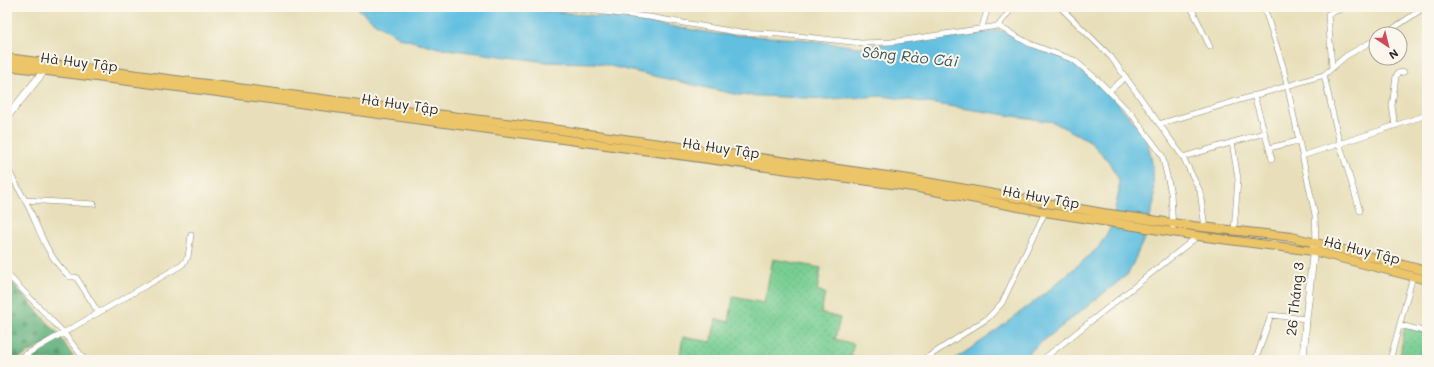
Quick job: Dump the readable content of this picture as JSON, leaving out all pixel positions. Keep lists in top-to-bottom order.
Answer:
{
  "streets": {
    "main road": ["Hà Huy Tập"],
    "street": ["26 Tháng 3"]
  },
  "crossings": [
    ["Hà Huy Tập", "26 Tháng 3"]
  ],
  "water": ["Sông Rào Cái"],
  "north": "bottom right"
}
